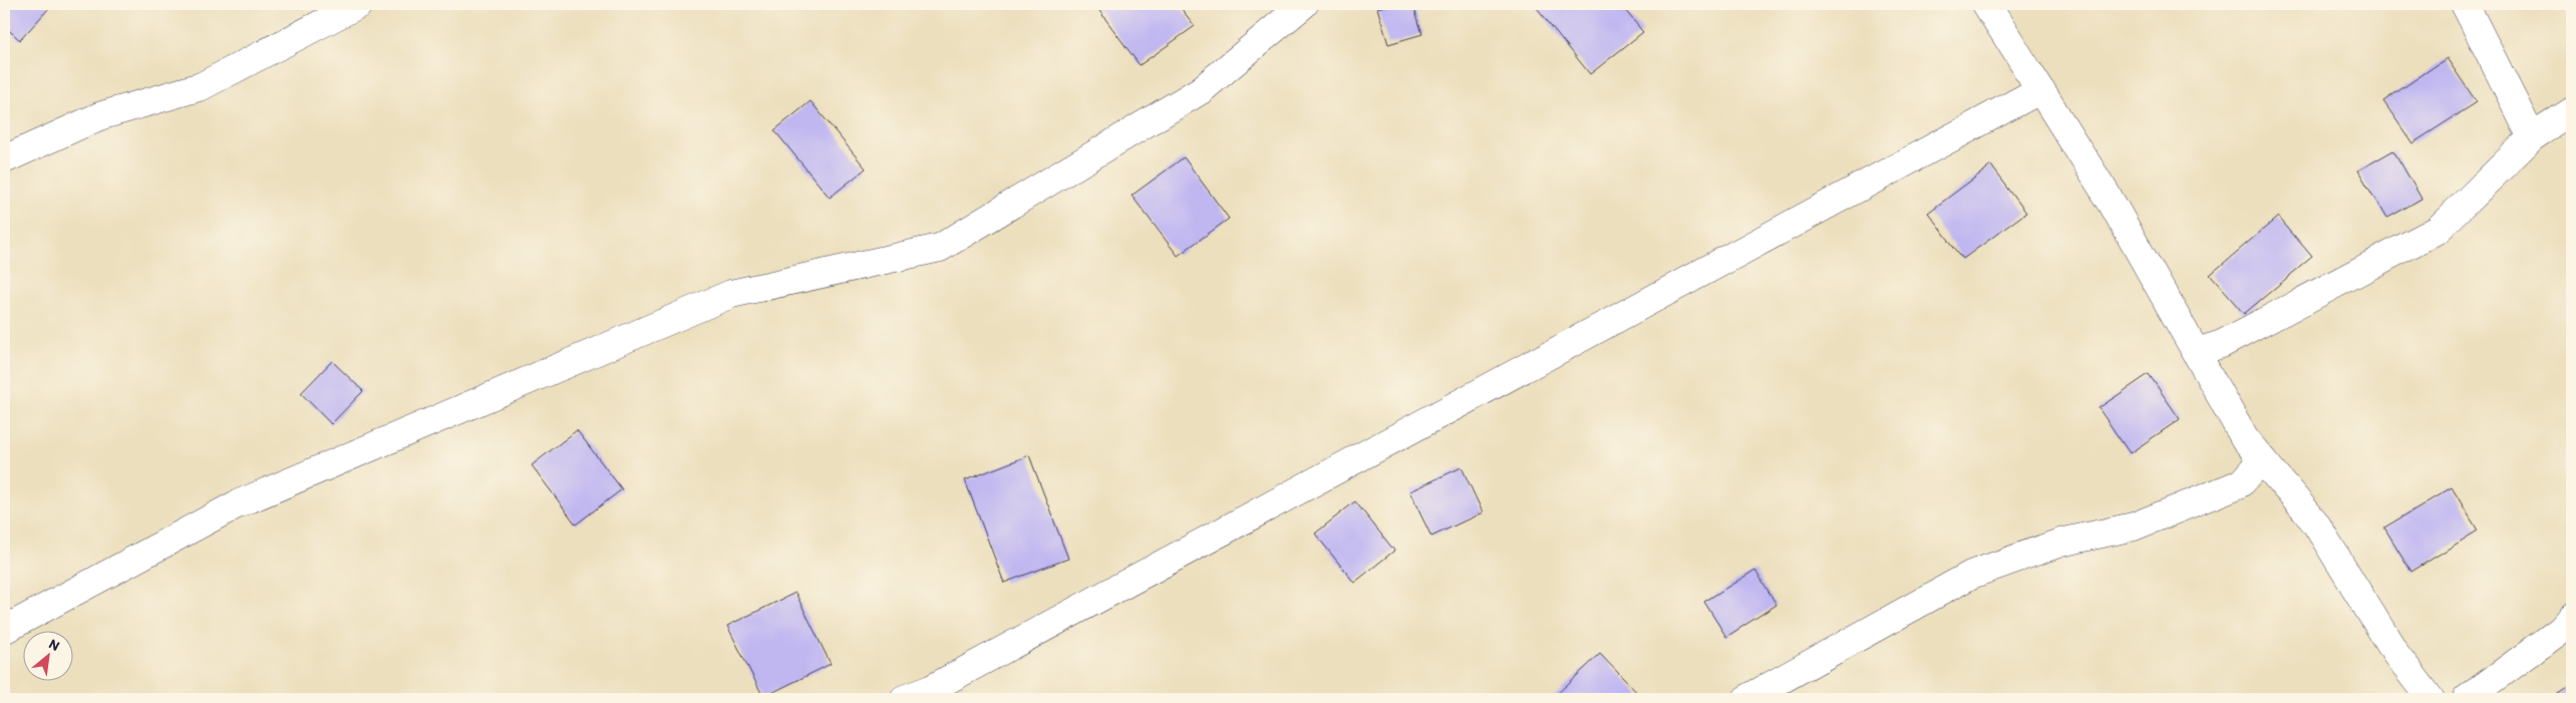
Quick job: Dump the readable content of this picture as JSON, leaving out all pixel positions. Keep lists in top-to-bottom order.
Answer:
{
  "north": "top right"
}
